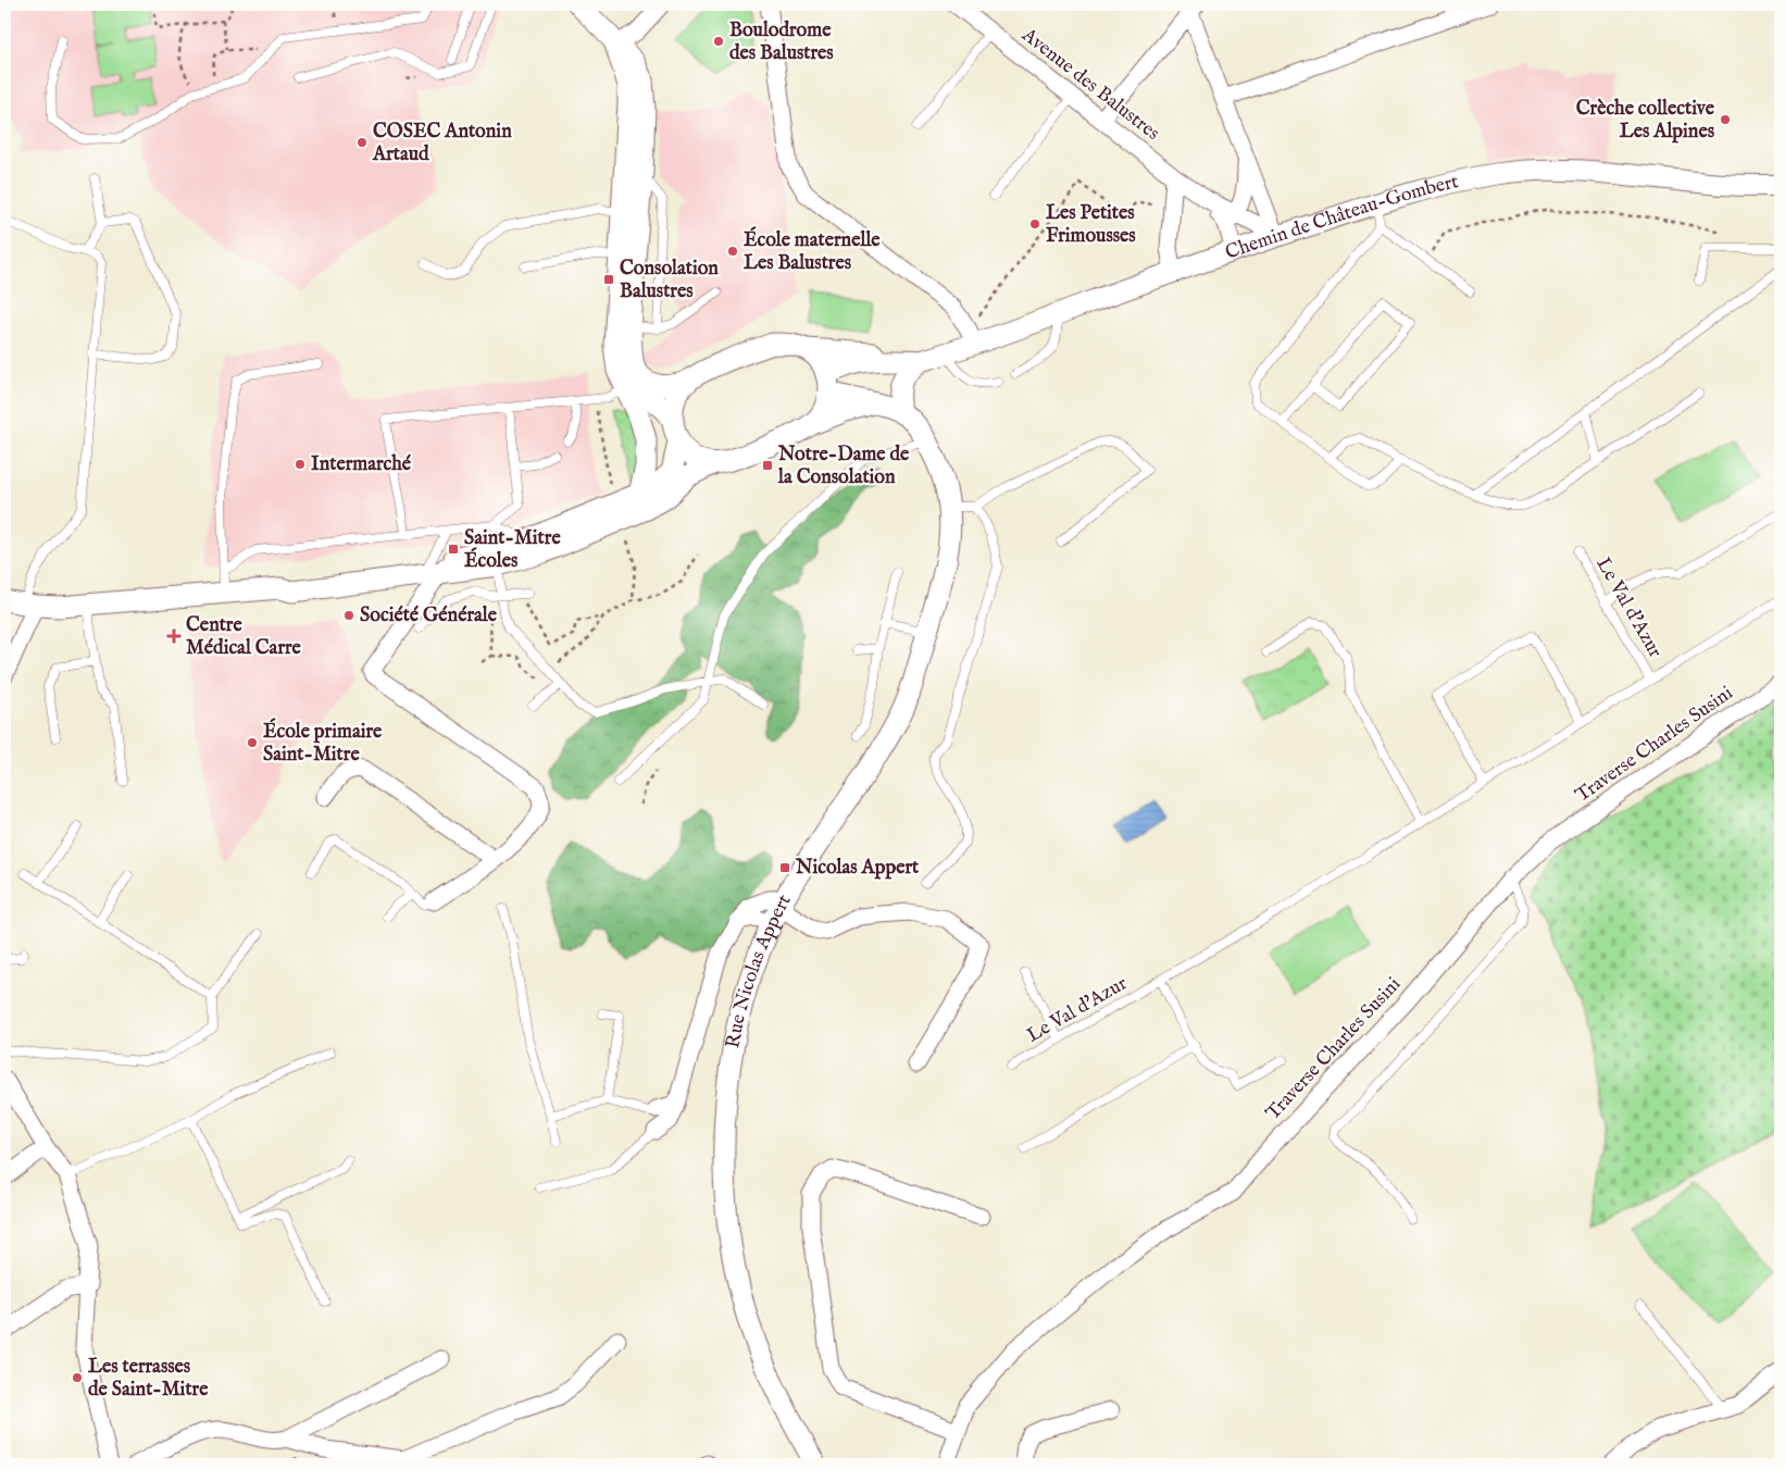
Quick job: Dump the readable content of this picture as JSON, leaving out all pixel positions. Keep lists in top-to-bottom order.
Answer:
{
  "streets": {
    "street": [
      "Avenue des Balustres",
      "Chemin de Château-Gombert",
      "Traverse Charles Susini",
      "Rue Nicolas Appert"
    ],
    "lane": ["Le Val d'Azur"]
  },
  "crossings": [
    ["Avenue des Balustres", "Chemin de Château-Gombert"],
    ["Chemin de Château-Gombert", "Rue Nicolas Appert"]
  ],
  "places": {
    "other": [
      "Boulodrome des Balustres",
      "Crèche collective Les Alpines",
      "COSEC Antonin Artaud",
      "Les Petites Frimousses",
      "École maternelle Les Balustres",
      "Intermarché",
      "Société Générale",
      "École primaire Saint-Mitre",
      "Les terrasses de Saint-Mitre"
    ],
    "transit": [
      "Consolation Balustres",
      "Notre-Dame de la Consolation",
      "Saint-Mitre Écoles",
      "Nicolas Appert"
    ],
    "health": ["Centre Médical Carre"]
  }
}
